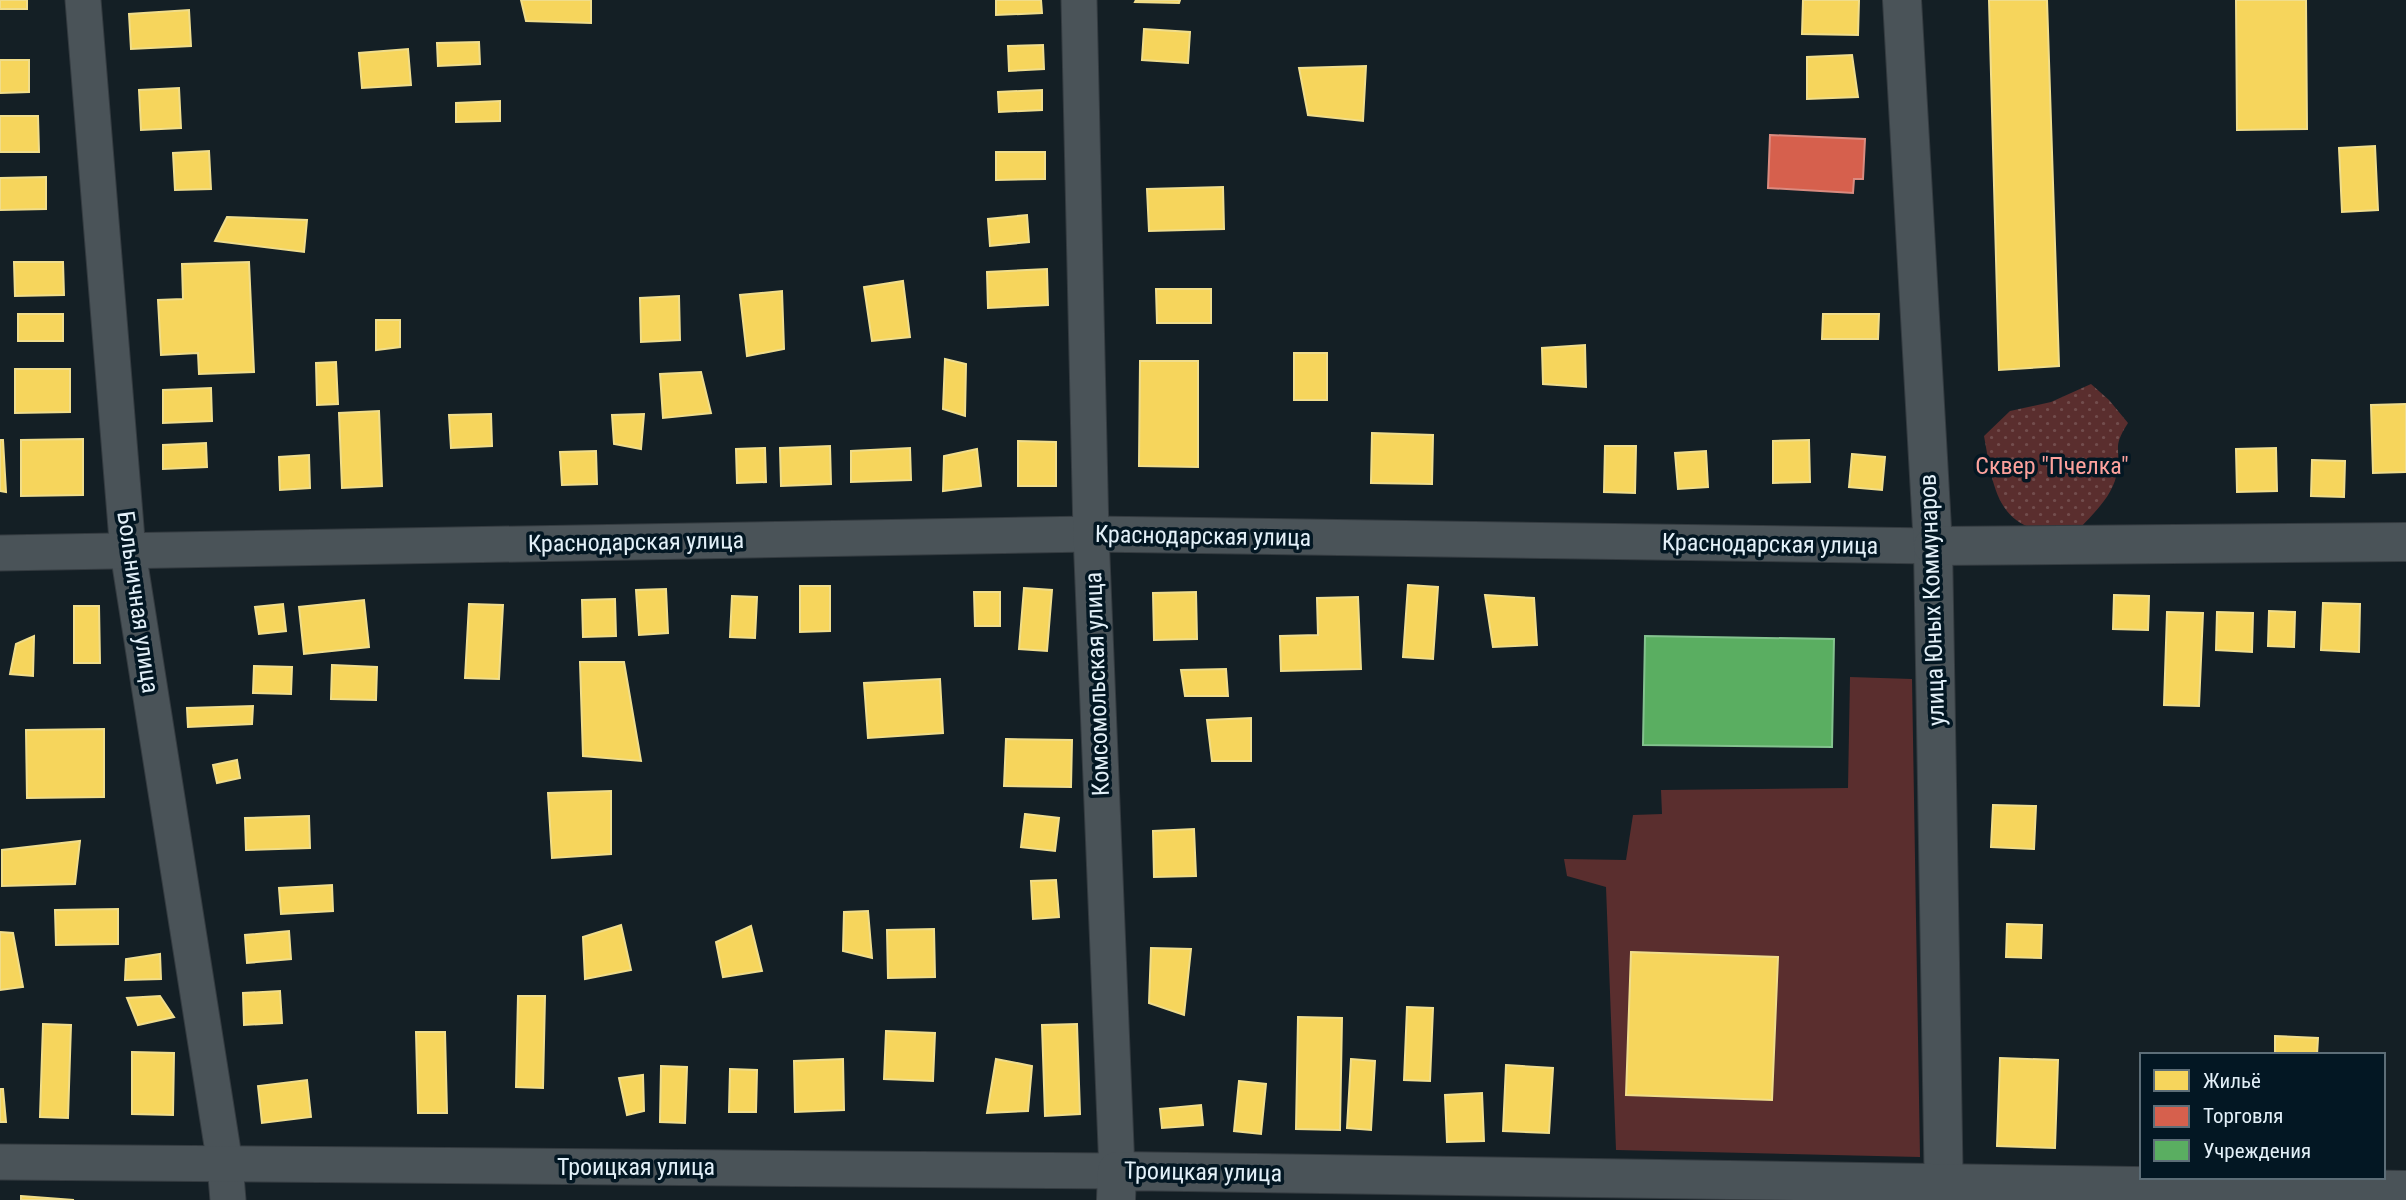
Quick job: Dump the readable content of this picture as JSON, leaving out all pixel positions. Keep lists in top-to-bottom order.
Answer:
{
  "streets": {
    "street": [
      "Краснодарская улица",
      "улица Юных Коммунаров",
      "Больничная улица",
      "Комсомольская улица",
      "Троицкая улица"
    ]
  },
  "crossings": [
    ["Краснодарская улица", "улица Юных Коммунаров"],
    ["Краснодарская улица", "Больничная улица"],
    ["Краснодарская улица", "Комсомольская улица"],
    ["улица Юных Коммунаров", "Троицкая улица"],
    ["Больничная улица", "Троицкая улица"],
    ["Комсомольская улица", "Троицкая улица"]
  ],
  "parks": ["Сквер \"Пчелка\""],
  "legend": ["Жильё", "Торговля", "Учреждения"]
}
